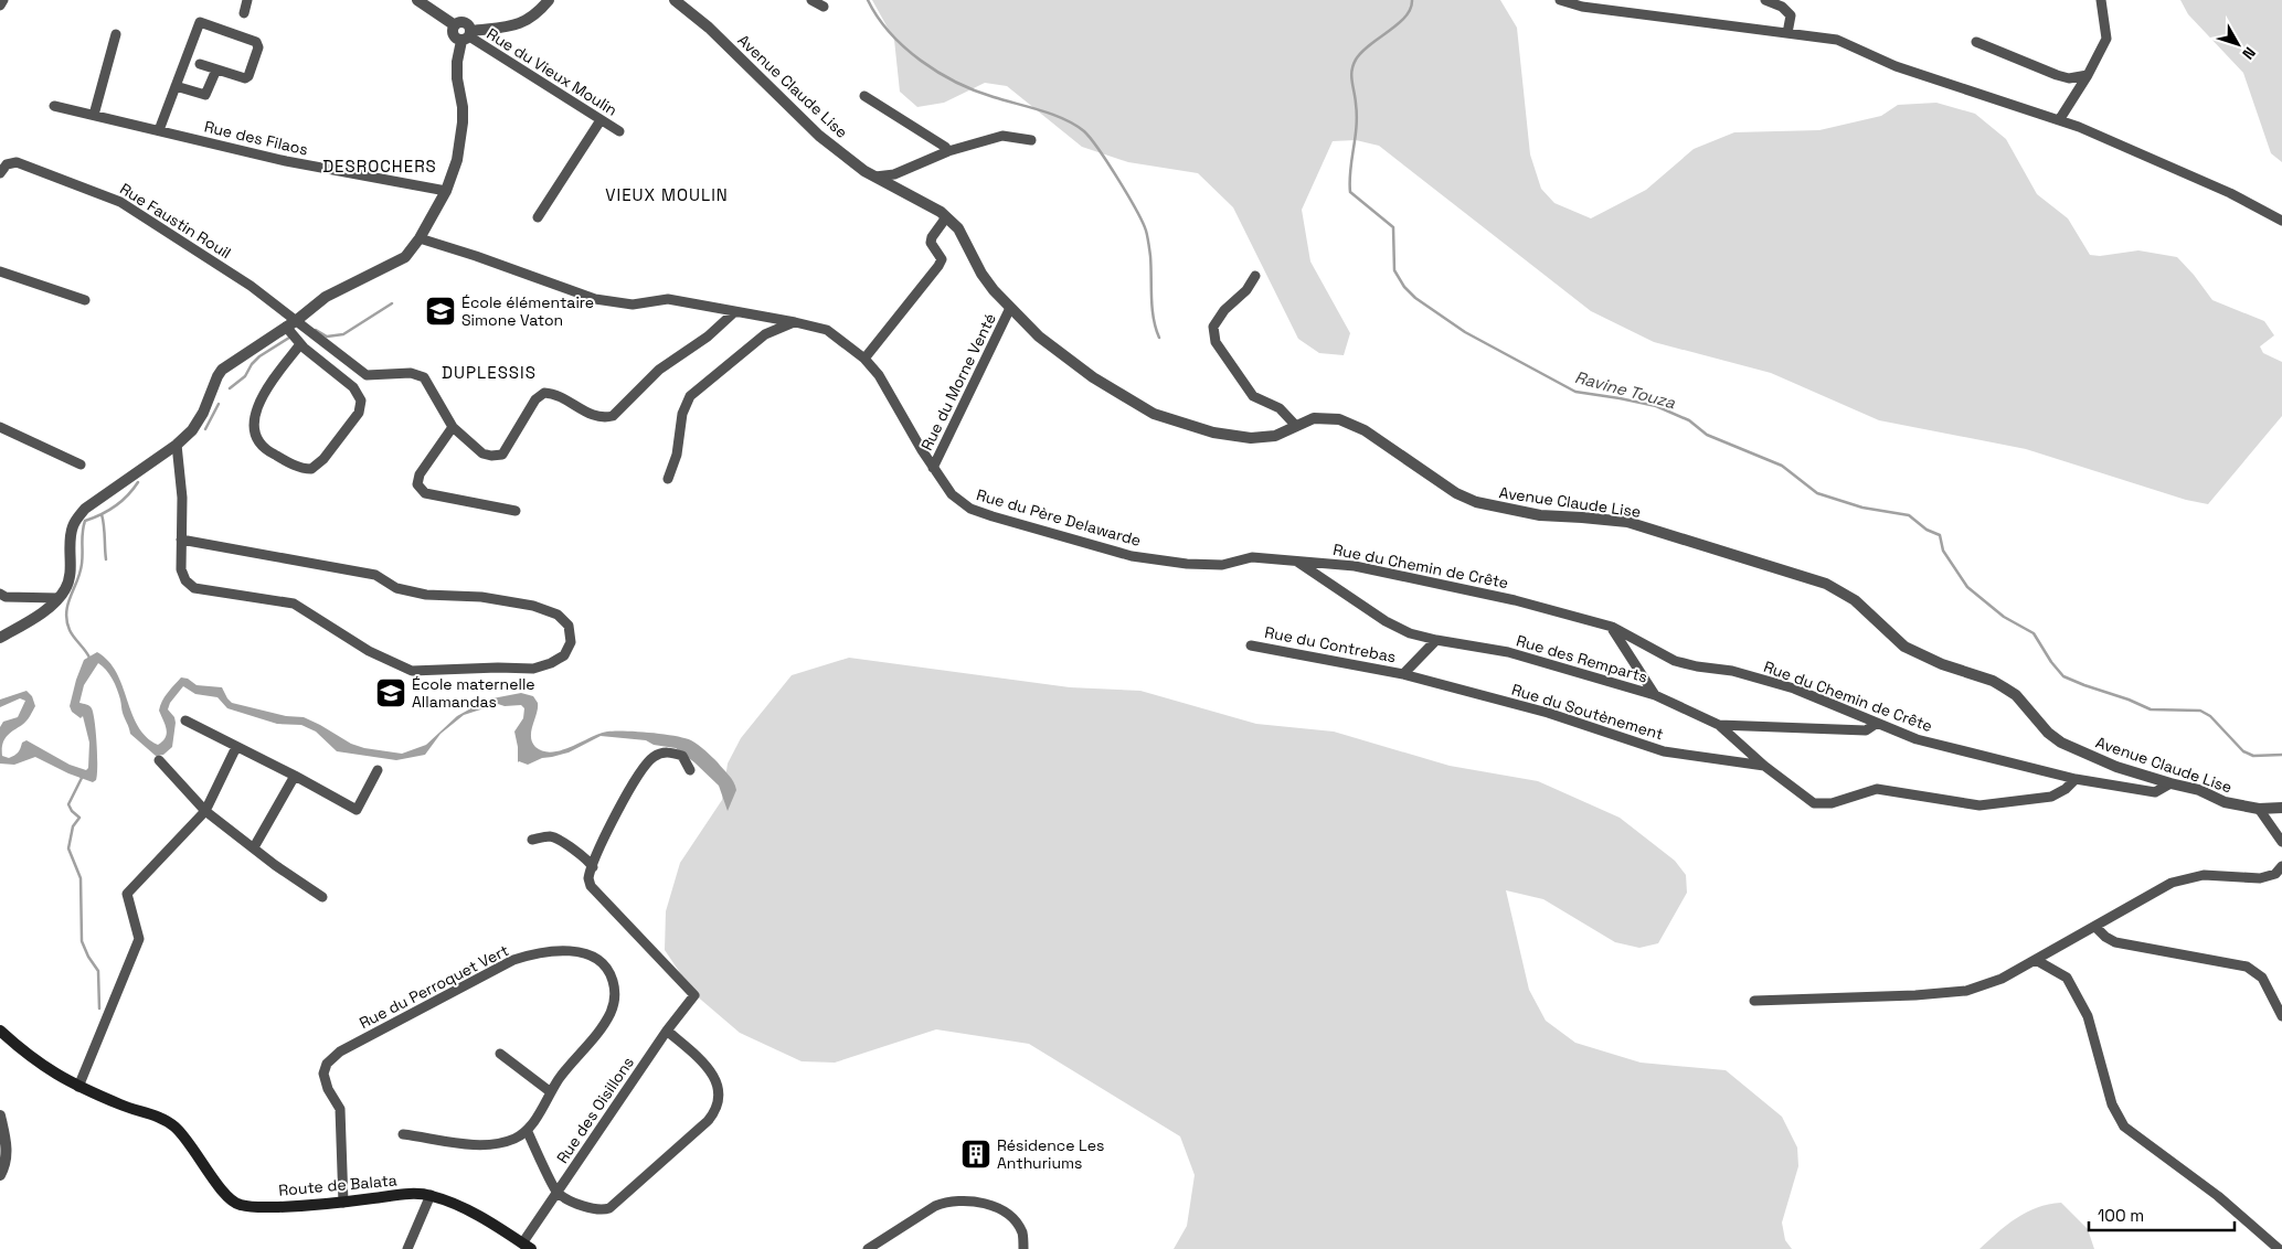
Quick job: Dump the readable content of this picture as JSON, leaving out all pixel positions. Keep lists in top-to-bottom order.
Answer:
{
  "streets": {
    "main road": ["Route de Balata"],
    "street": [
      "Rue du Vieux Moulin",
      "Avenue Claude Lise",
      "Rue des Filaos",
      "Rue Faustin Rouil",
      "Rue du Morne Venté",
      "Rue du Père Delawarde",
      "Rue du Chemin de Crête",
      "Rue du Contrebas",
      "Rue des Remparts",
      "Rue du Soutènement",
      "Rue du Perroquet Vert",
      "Rue des Oisillons"
    ]
  },
  "crossings": [
    ["Avenue Claude Lise", "Rue du Morne Venté"],
    ["Avenue Claude Lise", "Rue du Chemin de Crête"],
    ["Rue du Morne Venté", "Rue du Père Delawarde"],
    ["Rue du Père Delawarde", "Rue du Chemin de Crête"],
    ["Rue du Père Delawarde", "Rue des Remparts"],
    ["Rue du Chemin de Crête", "Rue des Remparts"],
    ["Rue du Contrebas", "Rue du Soutènement"],
    ["Rue du Perroquet Vert", "Route de Balata"],
    ["Rue des Oisillons", "Route de Balata"]
  ],
  "districts": ["DESROCHERS", "VIEUX MOULIN", "DUPLESSIS"],
  "water": ["Ravine Touza"],
  "places": {
    "school or university": ["École élémentaire Simone Vaton", "École maternelle Allamandas"],
    "building": ["Résidence Les Anthuriums"]
  },
  "scale_bar": "100 m",
  "north": "bottom right"
}
